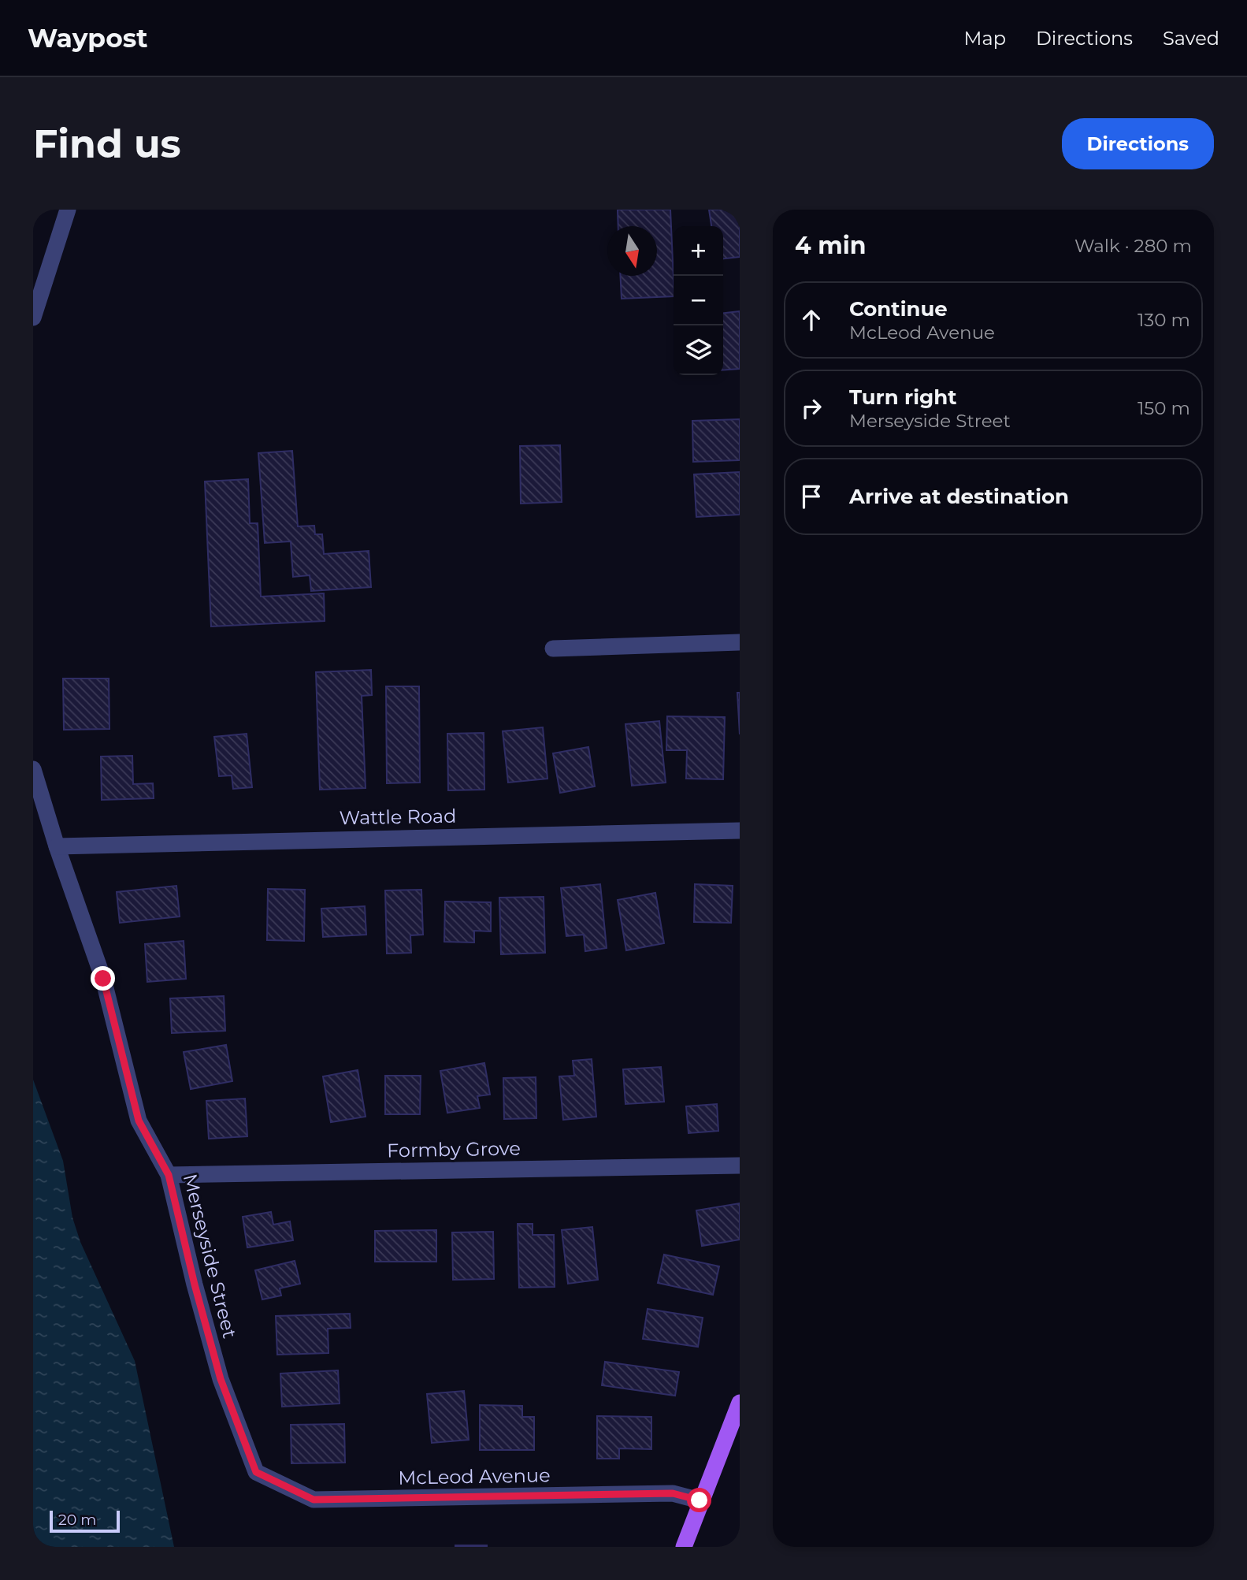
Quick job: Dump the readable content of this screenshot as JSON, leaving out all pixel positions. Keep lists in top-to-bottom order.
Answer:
{
  "streets": {
    "street": [
      "Wattle Road",
      "Formby Grove",
      "Merseyside Street",
      "McLeod Avenue"
    ]
  },
  "crossings": [
    ["Wattle Road", "Merseyside Street"],
    ["Formby Grove", "Merseyside Street"],
    ["Merseyside Street", "McLeod Avenue"]
  ],
  "scale_bar": "20 m",
  "north": "bottom",
  "page": {
    "header": "Waypost",
    "nav": ["Map", "Directions", "Saved"],
    "buttons": "Directions",
    "title": "Find us",
    "heading": ["4 min", "Walk · 280 m"],
    "map_buttons": ["+", "−"],
    "list": [
      ["Continue", "McLeod Avenue", "130 m"],
      ["Turn right", "Merseyside Street", "150 m"],
      "Arrive at destination"
    ],
    "scale": "20 m"
  }
}
